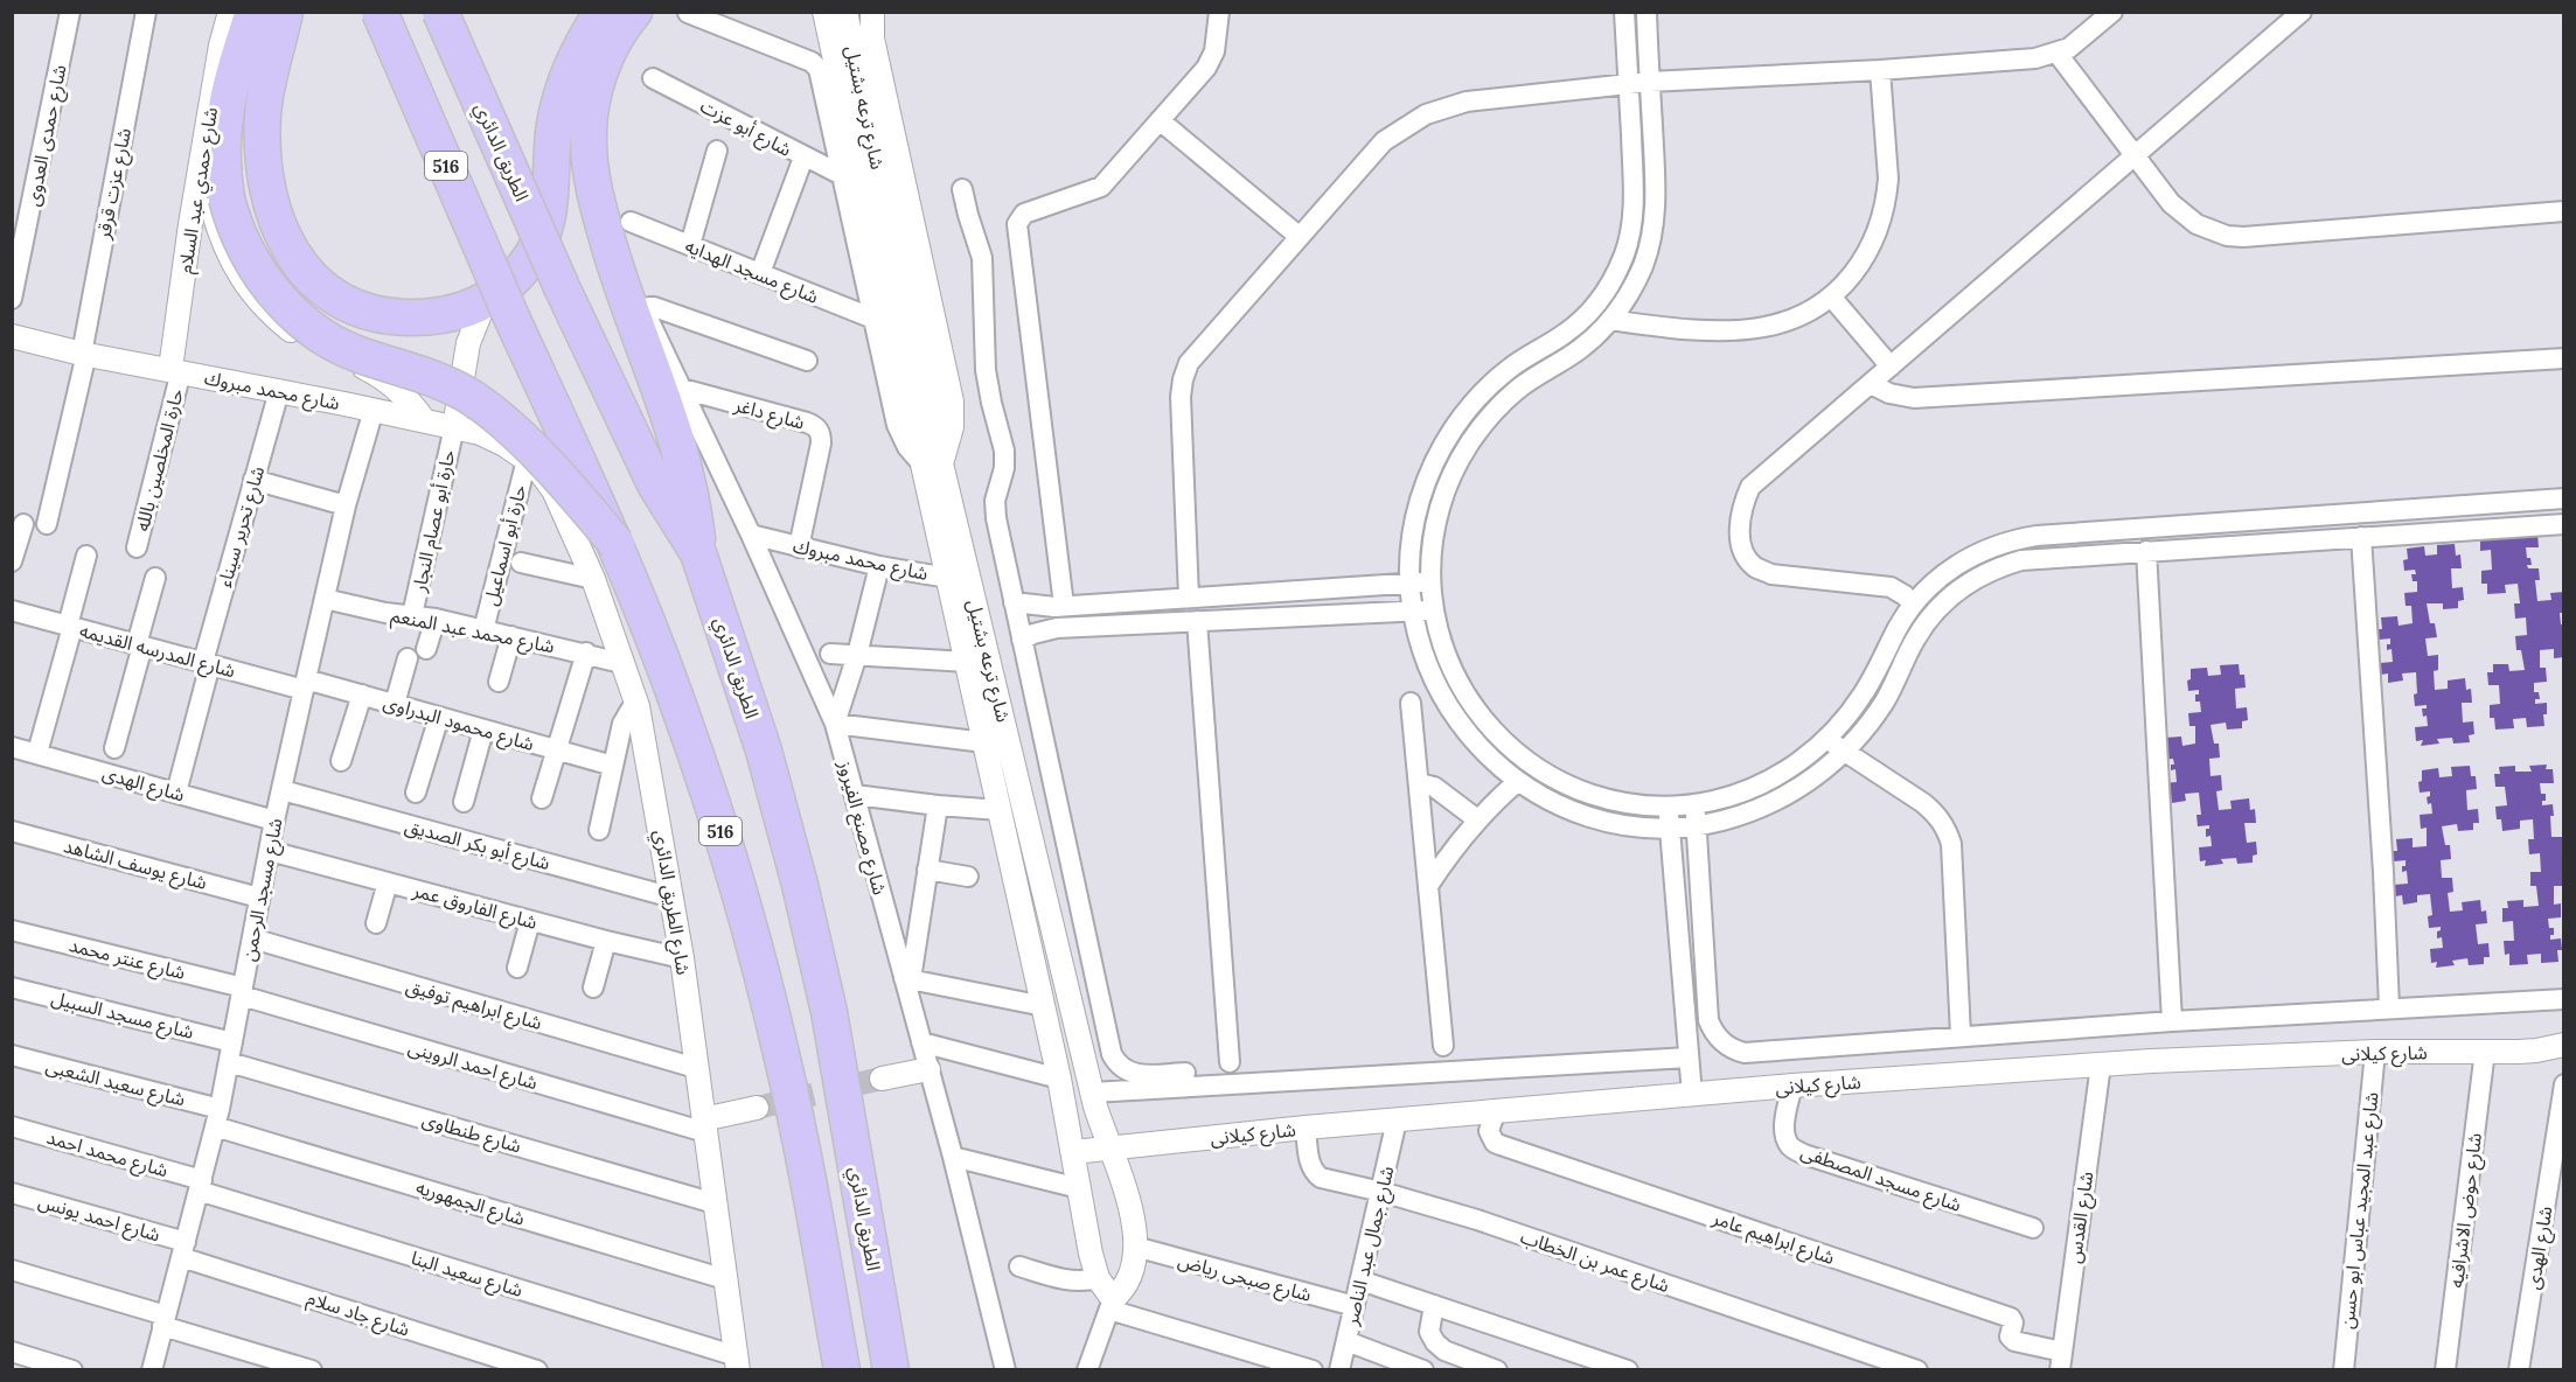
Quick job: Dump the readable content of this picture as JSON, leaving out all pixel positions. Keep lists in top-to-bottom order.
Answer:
{
  "streets": {
    "highway": ["الطريق الدائري", "516"],
    "street": [
      "شارع ترعه بشتيل",
      "شارع أبو عزت",
      "شارع حمدى العدوى",
      "شارع عزت قرقر",
      "شارع حمدي عبد السلام",
      "شارع مسجد الهدايه",
      "شارع محمد مبروك",
      "شارع داغر",
      "حارة المخلصين بالله",
      "حارة أبو عصام النجار",
      "شارع تحرير سيناء",
      "حارة أبو اسماعيل",
      "شارع محمد عبد المنعم",
      "شارع المدرسه القديمه",
      "شارع محمود البدراوى",
      "شارع الهدى",
      "شارع مصنع الفيروز",
      "شارع أبو بكر الصديق",
      "شارع يوسف الشاهد",
      "شارع مسجد الرحمن",
      "شارع الطريق الدائري",
      "شارع الفاروق عمر",
      "شارع عنتر محمد",
      "شارع ابراهيم توفيق",
      "شارع مسجد السبيل",
      "شارع كيلانى",
      "شارع احمد الروينى",
      "شارع سعيد الشعبى",
      "شارع طنطاوى",
      "شارع محمد احمد",
      "شارع مسجد المصطفى",
      "شارع الجمهوريه",
      "شارع عبد المجيد عباس ابو حسن",
      "شارع حوض الاشرافيه",
      "شارع احمد يونس",
      "شارع القدس",
      "شارع ابراهيم عامر",
      "شارع جمال عبد الناصر",
      "شارع عمر بن الخطاب",
      "شارع سعيد البنا",
      "شارع صبحى رياض",
      "شارع جاد سلام"
    ]
  },
  "crossings": [
    ["شارع ترعه بشتيل", "شارع أبو عزت"],
    ["شارع ترعه بشتيل", "شارع مسجد الهدايه"],
    ["شارع ترعه بشتيل", "شارع محمد مبروك"],
    ["شارع ترعه بشتيل", "شارع كيلانى"],
    ["شارع ترعه بشتيل", "شارع صبحى رياض"],
    ["شارع عزت قرقر", "شارع محمد مبروك"],
    ["شارع حمدي عبد السلام", "شارع محمد مبروك"],
    ["شارع حمدي عبد السلام", "حارة المخلصين بالله"],
    ["شارع محمد مبروك", "شارع داغر"],
    ["شارع محمد مبروك", "حارة المخلصين بالله"],
    ["شارع محمد مبروك", "حارة أبو عصام النجار"],
    ["شارع محمد مبروك", "شارع تحرير سيناء"],
    ["شارع محمد مبروك", "حارة أبو اسماعيل"],
    ["شارع محمد مبروك", "شارع مصنع الفيروز"],
    ["شارع محمد مبروك", "شارع مسجد الرحمن"],
    ["شارع محمد مبروك", "شارع الطريق الدائري"],
    ["شارع داغر", "شارع مصنع الفيروز"],
    ["حارة أبو عصام النجار", "شارع محمد عبد المنعم"],
    ["شارع تحرير سيناء", "شارع المدرسه القديمه"],
    ["شارع تحرير سيناء", "شارع الهدى"],
    ["حارة أبو اسماعيل", "شارع محمد عبد المنعم"],
    ["حارة أبو اسماعيل", "شارع الطريق الدائري"],
    ["شارع محمد عبد المنعم", "شارع مسجد الرحمن"],
    ["شارع محمد عبد المنعم", "شارع الطريق الدائري"],
    ["شارع المدرسه القديمه", "شارع محمود البدراوى"],
    ["شارع المدرسه القديمه", "شارع مسجد الرحمن"],
    ["شارع محمود البدراوى", "شارع مسجد الرحمن"],
    ["شارع الهدى", "شارع مسجد الرحمن"],
    ["شارع أبو بكر الصديق", "شارع مسجد الرحمن"],
    ["شارع أبو بكر الصديق", "شارع الطريق الدائري"],
    ["شارع يوسف الشاهد", "شارع مسجد الرحمن"],
    ["شارع مسجد الرحمن", "شارع الفاروق عمر"],
    ["شارع مسجد الرحمن", "شارع عنتر محمد"],
    ["شارع مسجد الرحمن", "شارع ابراهيم توفيق"],
    ["شارع مسجد الرحمن", "شارع مسجد السبيل"],
    ["شارع مسجد الرحمن", "شارع احمد الروينى"],
    ["شارع مسجد الرحمن", "شارع سعيد الشعبى"],
    ["شارع مسجد الرحمن", "شارع طنطاوى"],
    ["شارع مسجد الرحمن", "شارع محمد احمد"],
    ["شارع مسجد الرحمن", "شارع الجمهوريه"],
    ["شارع مسجد الرحمن", "شارع احمد يونس"],
    ["شارع مسجد الرحمن", "شارع سعيد البنا"],
    ["شارع مسجد الرحمن", "شارع جاد سلام"],
    ["شارع الطريق الدائري", "شارع الفاروق عمر"],
    ["شارع الطريق الدائري", "شارع ابراهيم توفيق"],
    ["شارع الطريق الدائري", "شارع احمد الروينى"],
    ["شارع الطريق الدائري", "شارع طنطاوى"],
    ["شارع الطريق الدائري", "شارع الجمهوريه"],
    ["شارع الطريق الدائري", "شارع سعيد البنا"],
    ["شارع عنتر محمد", "شارع احمد الروينى"],
    ["شارع كيلانى", "شارع مسجد المصطفى"],
    ["شارع كيلانى", "شارع عبد المجيد عباس ابو حسن"],
    ["شارع كيلانى", "شارع حوض الاشرافيه"],
    ["شارع كيلانى", "شارع القدس"],
    ["شارع كيلانى", "شارع ابراهيم عامر"],
    ["شارع كيلانى", "شارع جمال عبد الناصر"],
    ["شارع كيلانى", "شارع عمر بن الخطاب"],
    ["شارع سعيد الشعبى", "شارع الجمهوريه"],
    ["شارع محمد احمد", "شارع سعيد البنا"],
    ["شارع احمد يونس", "شارع جاد سلام"],
    ["شارع القدس", "شارع ابراهيم عامر"],
    ["شارع جمال عبد الناصر", "شارع عمر بن الخطاب"],
    ["شارع جمال عبد الناصر", "شارع صبحى رياض"]
  ]
}
